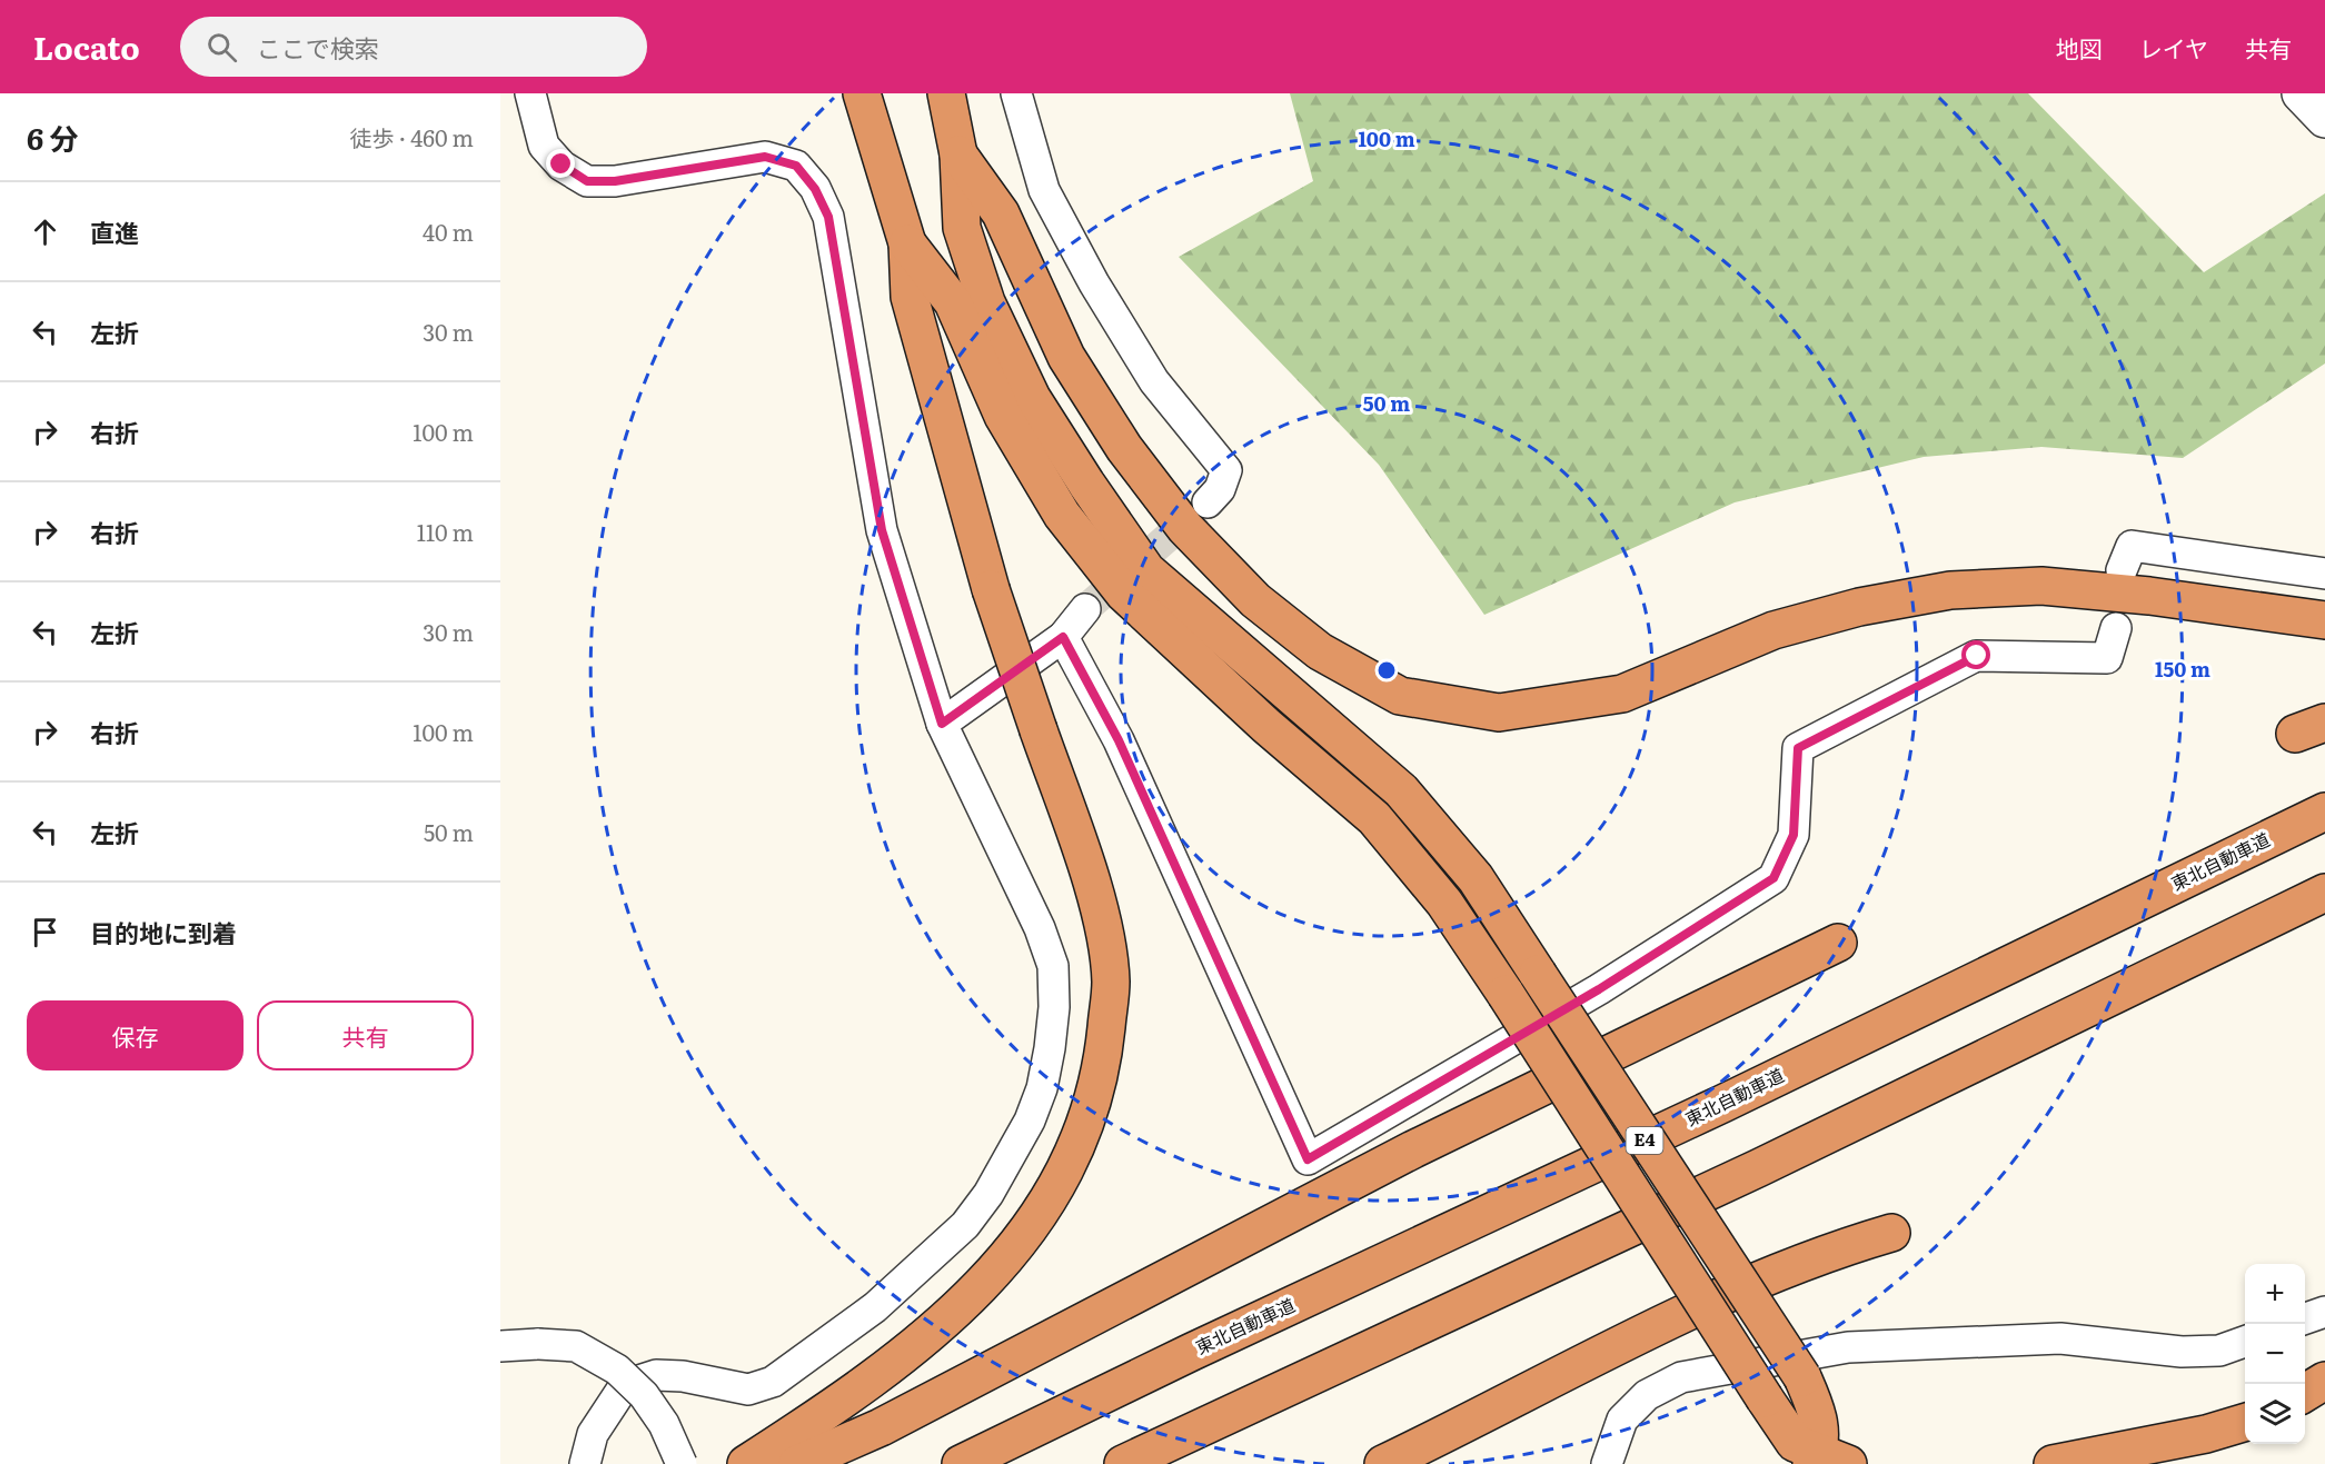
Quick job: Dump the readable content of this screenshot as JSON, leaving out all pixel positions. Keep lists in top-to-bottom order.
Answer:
{
  "streets": {
    "highway": ["東北自動車道", "E4"]
  },
  "page": {
    "header": "Locato",
    "search": "ここで検索",
    "nav": ["地図", "レイヤ", "共有"],
    "heading": ["6 分", "徒歩 · 460 m"],
    "list": [
      ["直進", "40 m"],
      ["左折", "30 m"],
      ["右折", "100 m"],
      ["右折", "110 m"],
      ["左折", "30 m"],
      ["右折", "100 m"],
      ["左折", "50 m"],
      "目的地に到着"
    ],
    "buttons": ["保存", "共有"],
    "map_buttons": ["+", "−"]
  },
  "rings": ["100 m", "50 m", "150 m"]
}
